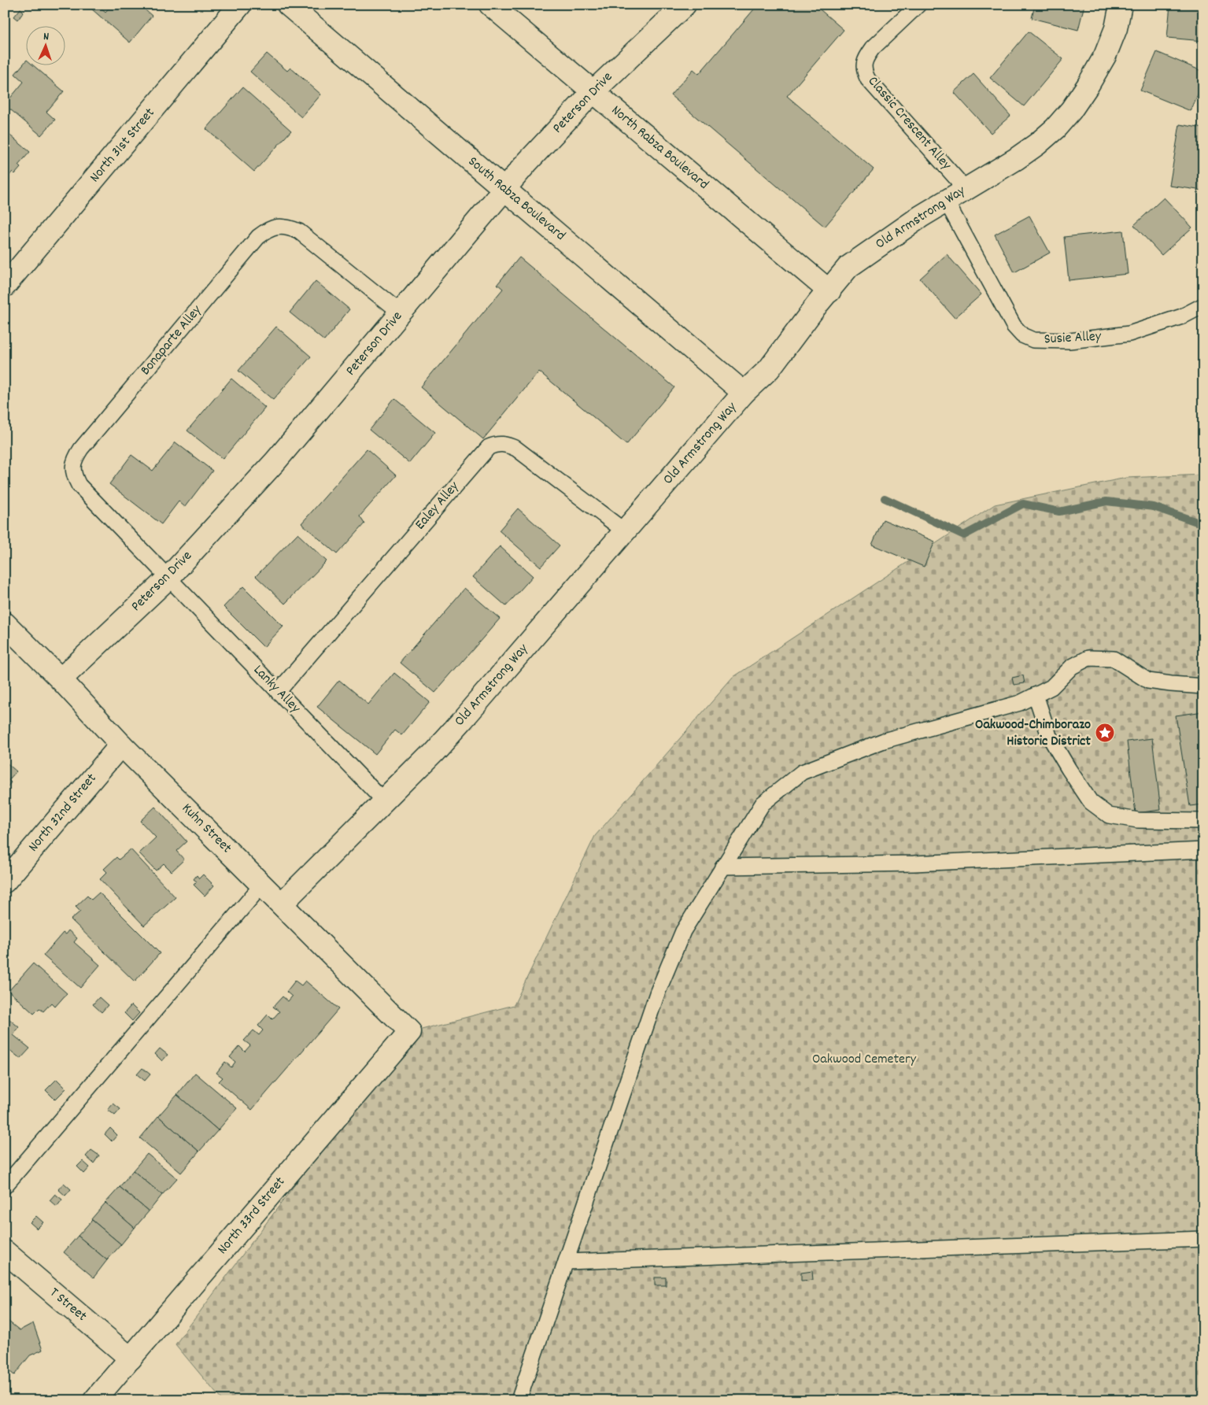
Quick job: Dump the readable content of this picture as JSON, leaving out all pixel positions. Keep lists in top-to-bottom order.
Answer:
{
  "streets": {
    "street": [
      "Peterson Drive",
      "North 31st Street",
      "North Rabza Boulevard",
      "South Rabza Boulevard",
      "Old Armstrong Way",
      "North 32nd Street",
      "Kuhn Street",
      "North 33rd Street",
      "T Street"
    ],
    "lane": [
      "Classic Crescent Alley",
      "Susie Alley",
      "Bonaparte Alley",
      "Ealey Alley",
      "Lanky Alley"
    ]
  },
  "crossings": [
    ["Peterson Drive", "North Rabza Boulevard"],
    ["Peterson Drive", "South Rabza Boulevard"],
    ["Peterson Drive", "Bonaparte Alley"],
    ["Peterson Drive", "Lanky Alley"],
    ["Peterson Drive", "Kuhn Street"],
    ["Classic Crescent Alley", "Old Armstrong Way"],
    ["North Rabza Boulevard", "Old Armstrong Way"],
    ["South Rabza Boulevard", "Old Armstrong Way"],
    ["Old Armstrong Way", "Susie Alley"],
    ["Old Armstrong Way", "Ealey Alley"],
    ["Old Armstrong Way", "Lanky Alley"],
    ["Old Armstrong Way", "Kuhn Street"],
    ["Bonaparte Alley", "Lanky Alley"],
    ["Ealey Alley", "Lanky Alley"],
    ["North 32nd Street", "Kuhn Street"],
    ["Kuhn Street", "North 33rd Street"],
    ["North 33rd Street", "T Street"]
  ],
  "parks": ["Oakwood Cemetery"],
  "places": {
    "place": ["Oakwood-Chimborazo Historic District"]
  },
  "north": "top"
}
